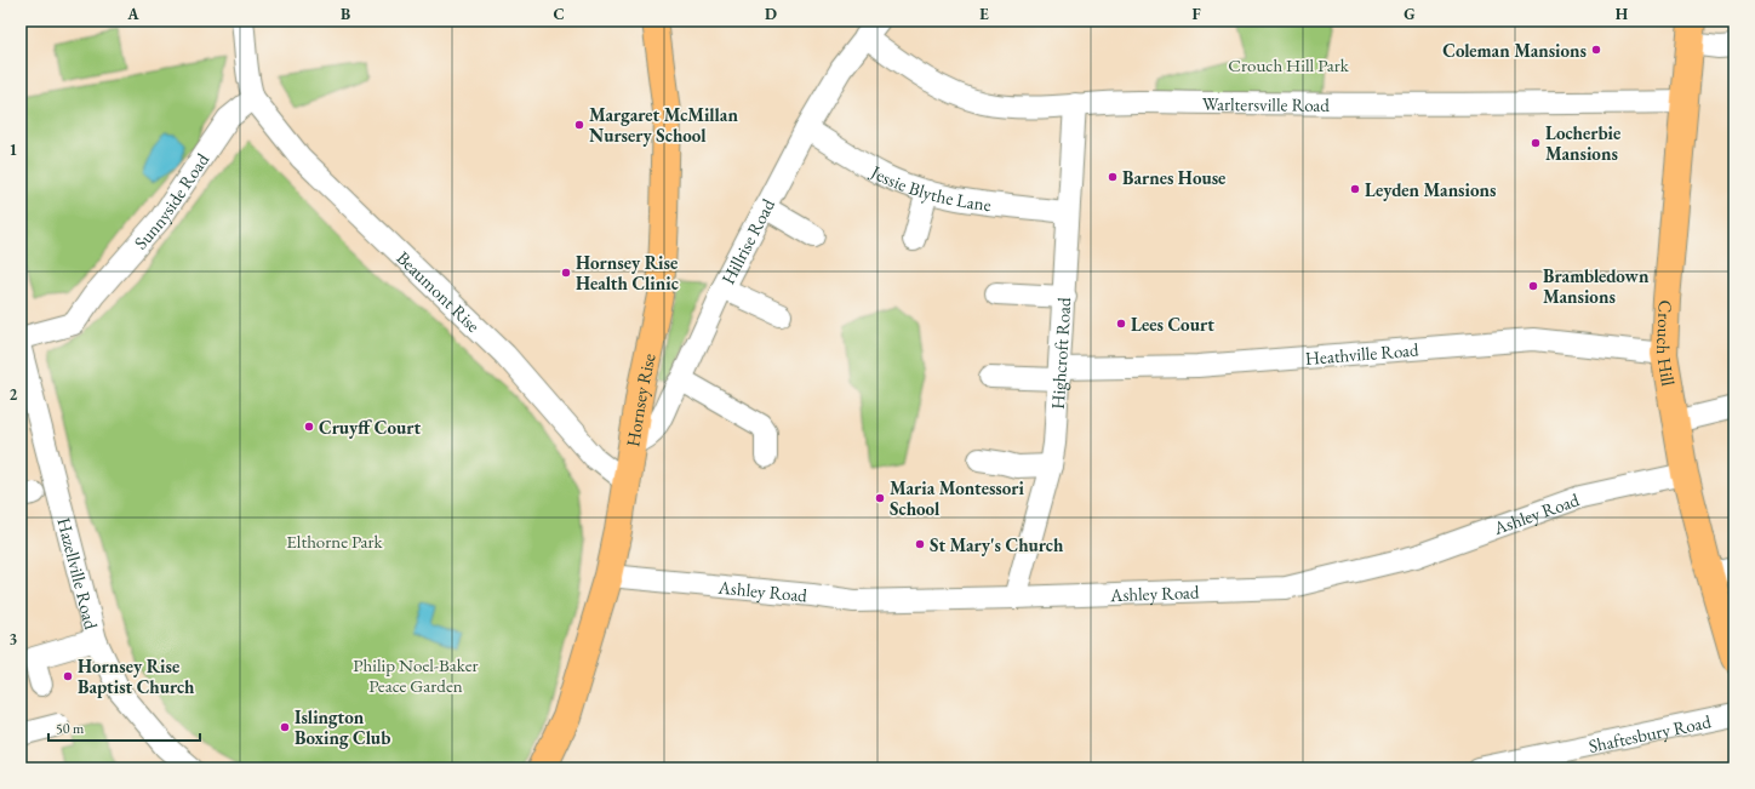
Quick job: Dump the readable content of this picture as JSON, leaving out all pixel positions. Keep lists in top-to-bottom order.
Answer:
{
  "streets": {
    "main road": ["Crouch Hill", "Hornsey Rise"],
    "street": [
      "Warltersville Road",
      "Jessie Blythe Lane",
      "Sunnyside Road",
      "Hillrise Road",
      "Beaumont Rise",
      "Heathville Road",
      "Highcroft Road",
      "Ashley Road",
      "Hazellville Road",
      "Shaftesbury Road"
    ]
  },
  "crossings": [
    ["Warltersville Road", "Hillrise Road"],
    ["Warltersville Road", "Crouch Hill"],
    ["Warltersville Road", "Highcroft Road"],
    ["Jessie Blythe Lane", "Hillrise Road"],
    ["Jessie Blythe Lane", "Highcroft Road"],
    ["Sunnyside Road", "Beaumont Rise"],
    ["Hillrise Road", "Hornsey Rise"],
    ["Beaumont Rise", "Hornsey Rise"],
    ["Crouch Hill", "Heathville Road"],
    ["Crouch Hill", "Ashley Road"],
    ["Heathville Road", "Highcroft Road"],
    ["Highcroft Road", "Ashley Road"],
    ["Hornsey Rise", "Ashley Road"]
  ],
  "parks": ["Crouch Hill Park", "Elthorne Park", "Philip Noel-Baker Peace Garden"],
  "places": [
    "Coleman Mansions",
    "Margaret McMillan Nursery School",
    "Locherbie Mansions",
    "Barnes House",
    "Leyden Mansions",
    "Hornsey Rise Health Clinic",
    "Brambledown Mansions",
    "Lees Court",
    "Cruyff Court",
    "Maria Montessori School",
    "St Mary's Church",
    "Hornsey Rise Baptist Church",
    "Islington Boxing Club"
  ],
  "scale_bar": "50 m",
  "grid": {
    "columns": [
      "A",
      "B",
      "C",
      "D",
      "E",
      "F",
      "G",
      "H"
    ],
    "rows": ["1", "2", "3"]
  }
}
